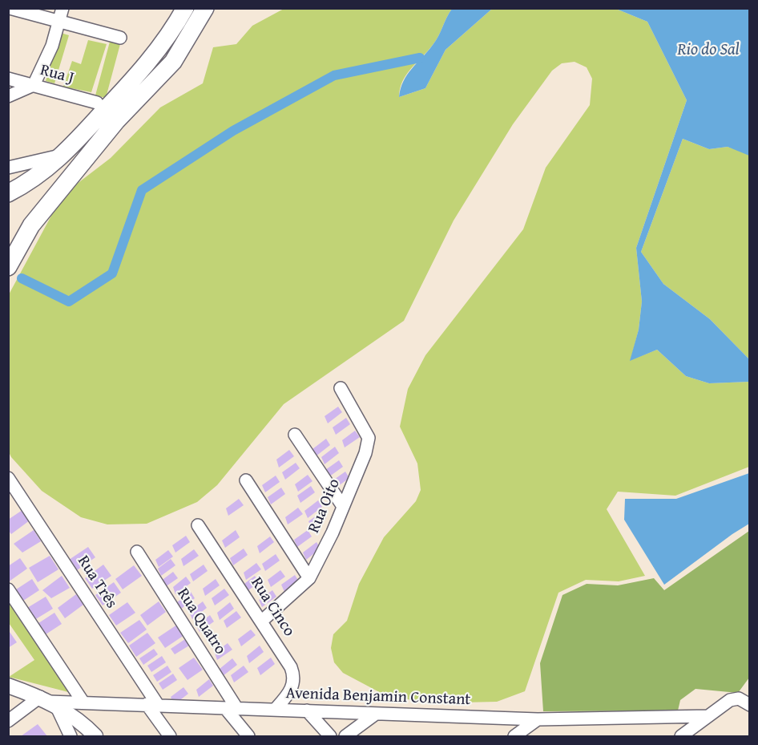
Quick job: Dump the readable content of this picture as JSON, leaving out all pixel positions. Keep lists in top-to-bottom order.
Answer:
{
  "streets": {
    "street": [
      "Rua J",
      "Rua Oito",
      "Rua Três",
      "Rua Cinco",
      "Rua Quatro",
      "Avenida Benjamin Constant"
    ]
  },
  "crossings": [
    ["Rua Oito", "Rua Cinco"],
    ["Rua Três", "Avenida Benjamin Constant"],
    ["Rua Cinco", "Avenida Benjamin Constant"],
    ["Rua Quatro", "Avenida Benjamin Constant"]
  ],
  "water": ["Rio do Sal"]
}
